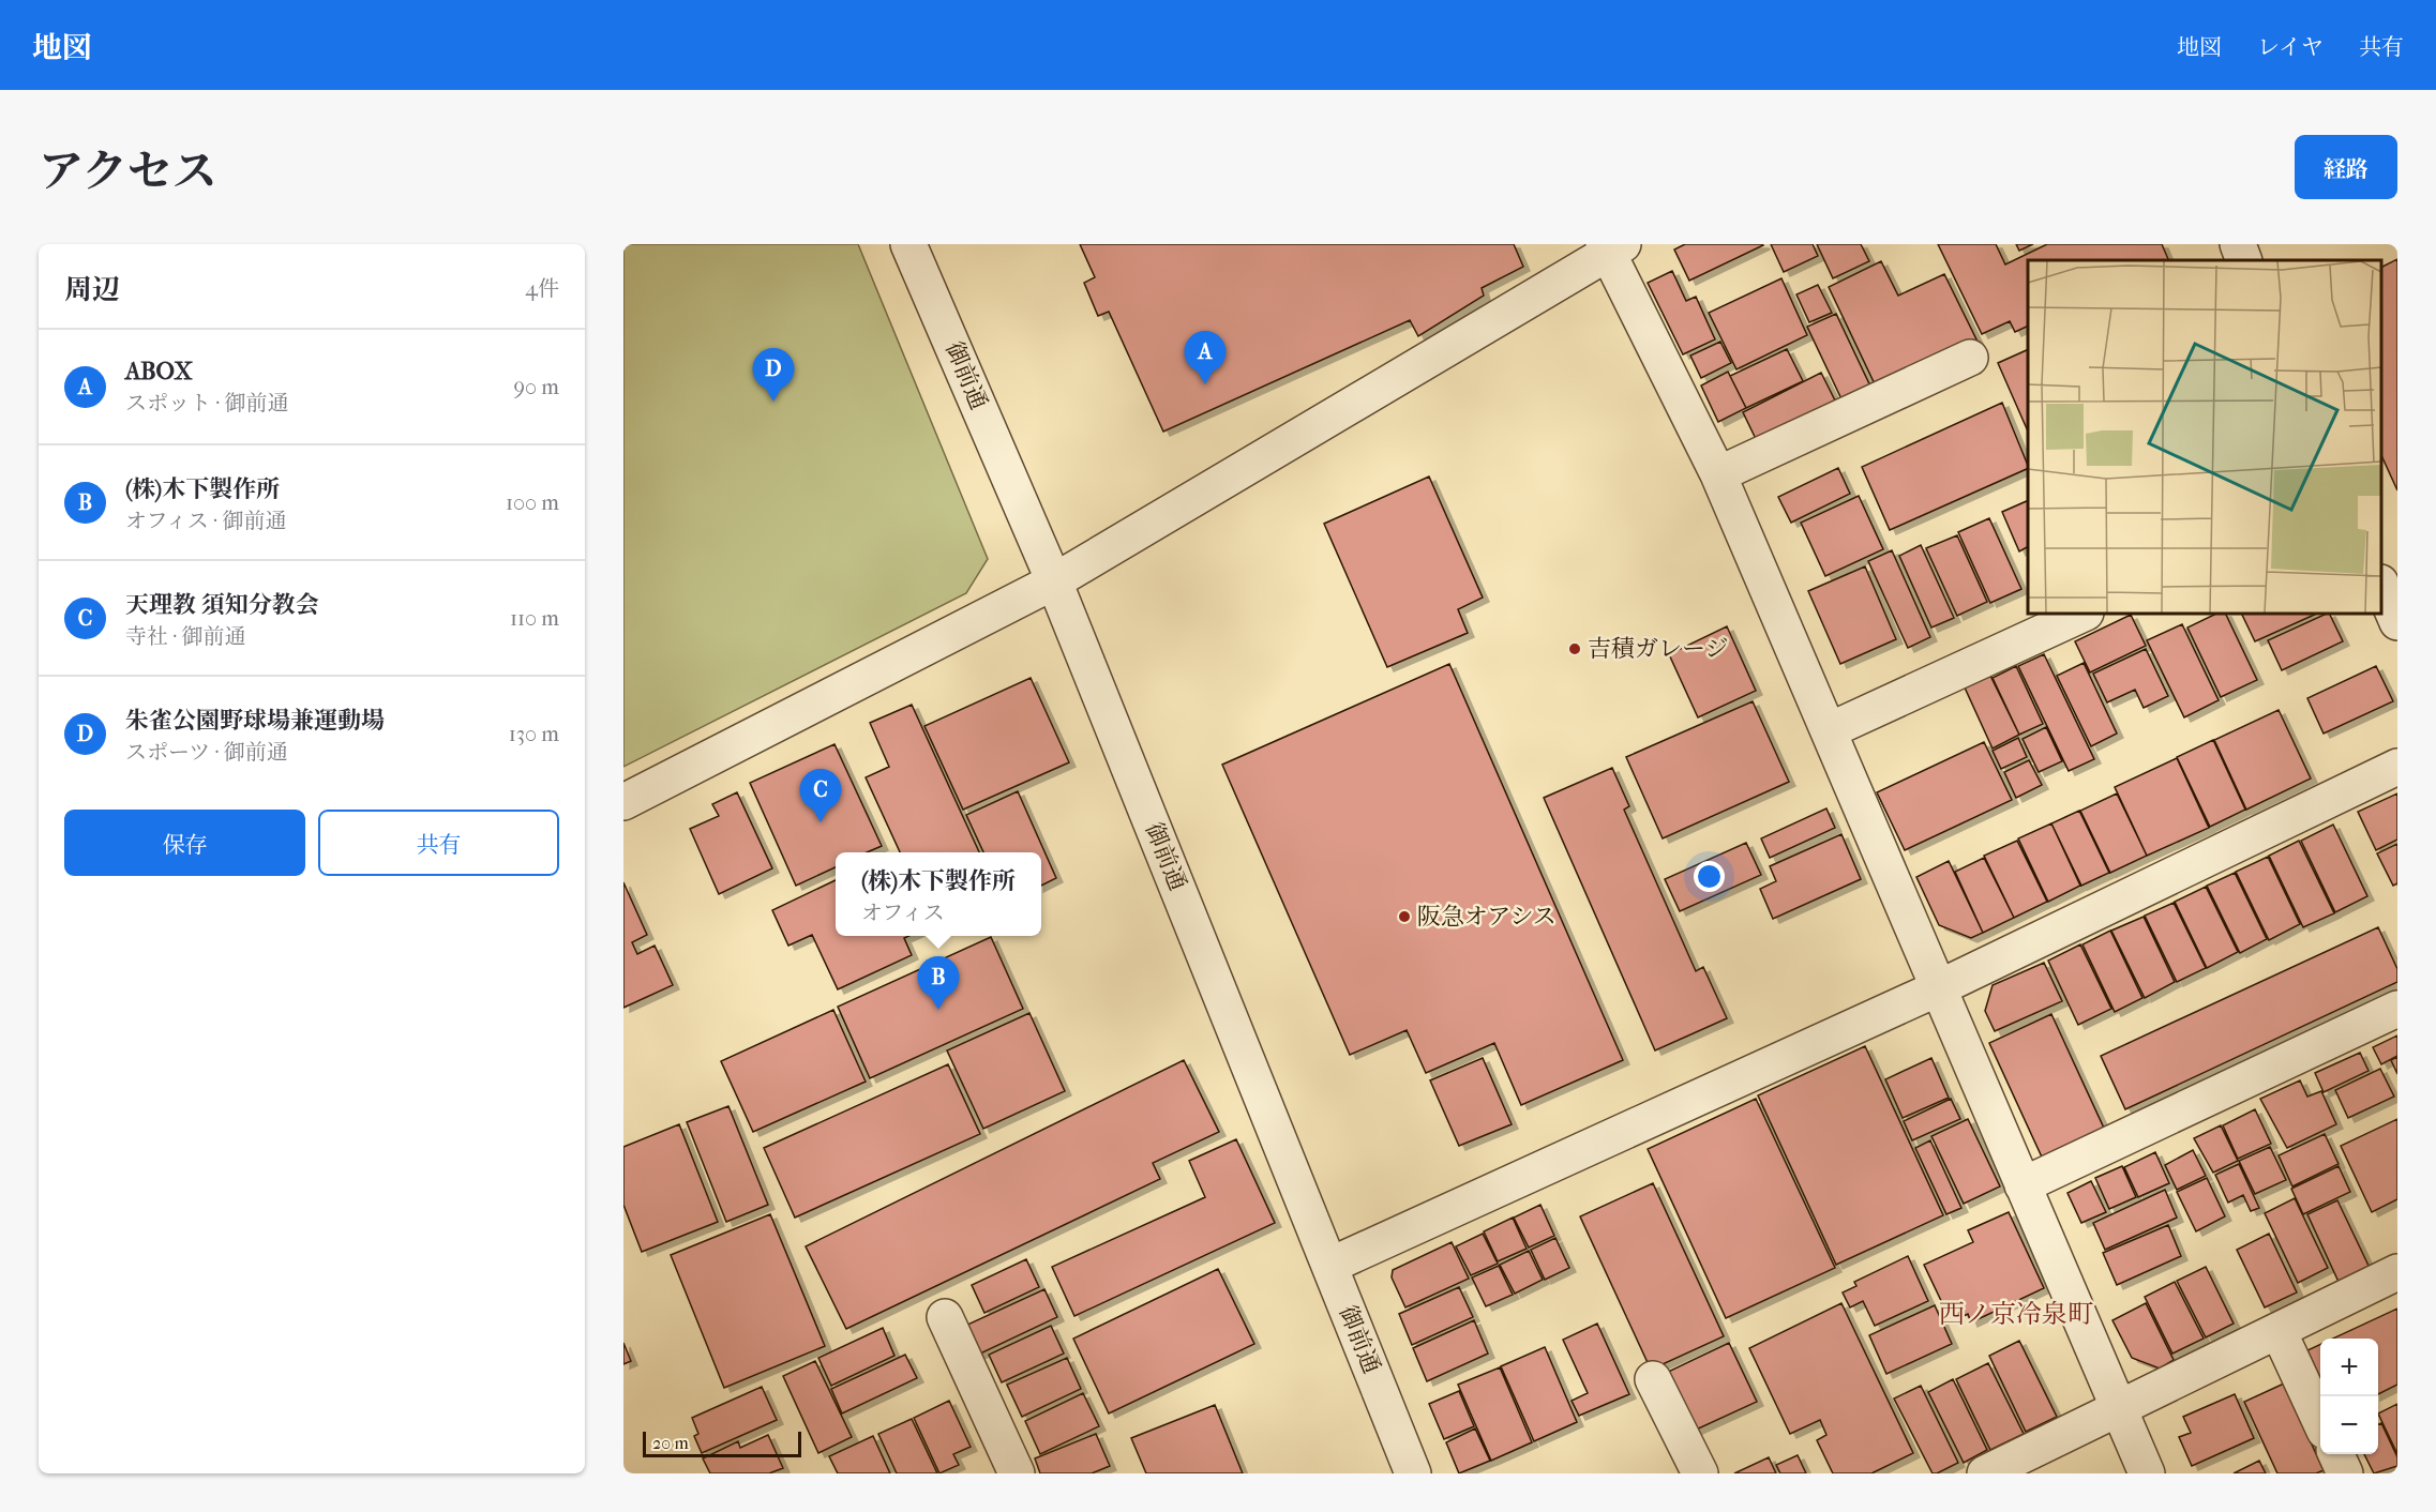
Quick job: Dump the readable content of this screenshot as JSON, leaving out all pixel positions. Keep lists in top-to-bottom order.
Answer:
{
  "streets": {
    "street": ["御前通"]
  },
  "districts": ["西ノ京冷泉町"],
  "places": ["吉積ガレージ", "阪急オアシス"],
  "scale_bar": "20 m",
  "page": {
    "header": "地図",
    "nav": ["地図", "レイヤ", "共有"],
    "title": "アクセス",
    "buttons": [
      "経路",
      ["保存", "共有"]
    ],
    "heading": ["周辺", "4件"],
    "list": [
      {
        "mark": "A",
        "name": "ABOX",
        "note": "スポット · 御前通",
        "value": "90 m"
      },
      {
        "mark": "B",
        "name": "(株)木下製作所",
        "note": "オフィス · 御前通",
        "value": "100 m"
      },
      {
        "mark": "C",
        "name": "天理教 須知分教会",
        "note": "寺社 · 御前通",
        "value": "110 m"
      },
      {
        "mark": "D",
        "name": "朱雀公園野球場兼運動場",
        "note": "スポーツ · 御前通",
        "value": "130 m"
      }
    ],
    "pins": [
      "A",
      "D",
      "C",
      "B"
    ],
    "popup": ["(株)木下製作所", "オフィス"],
    "map_buttons": ["+", "−"],
    "scale": "20 m"
  }
}
